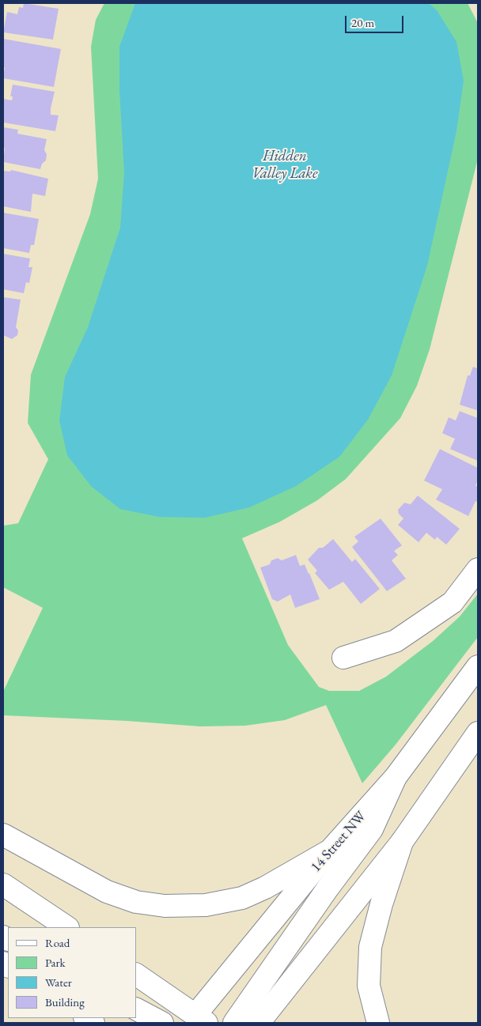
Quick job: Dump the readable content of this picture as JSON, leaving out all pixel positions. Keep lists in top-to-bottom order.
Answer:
{
  "streets": {
    "main road": ["14 Street NW"]
  },
  "water": ["Hidden Valley Lake"],
  "legend": [
    "Road",
    "Park",
    "Water",
    "Building"
  ],
  "scale_bar": "20 m"
}
